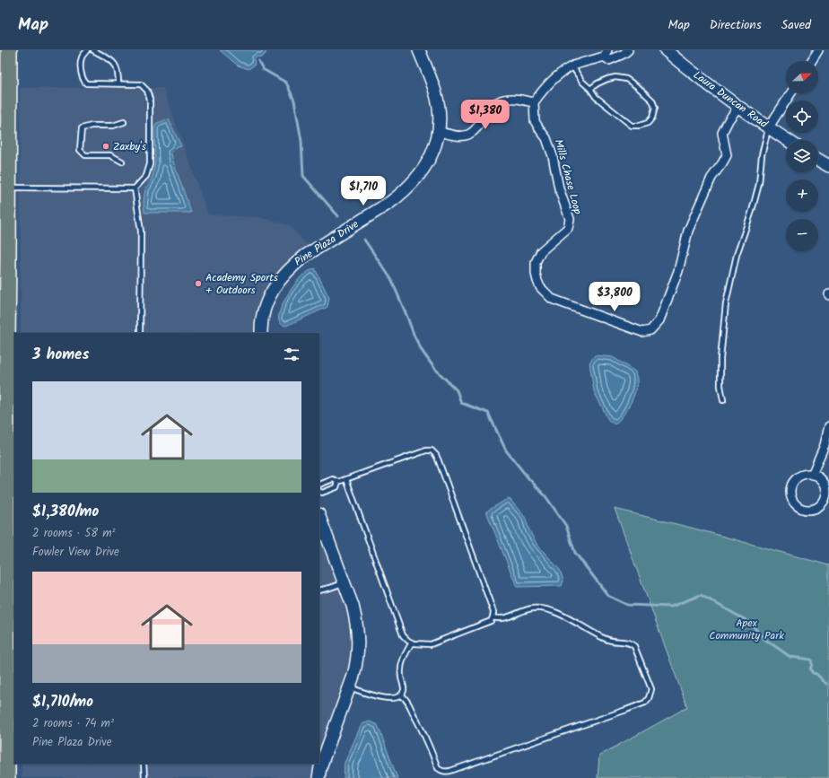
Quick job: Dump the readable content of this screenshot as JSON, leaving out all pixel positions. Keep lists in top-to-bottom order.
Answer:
{
  "streets": {
    "street": ["Laura Duncan Road", "Mills Chase Loop", "Pine Plaza Drive"]
  },
  "crossings": [
    ["Laura Duncan Road", "Mills Chase Loop"]
  ],
  "parks": ["Apex Community Park"],
  "places": ["Zaxby's", "Academy Sports + Outdoors"],
  "north": "right",
  "page": {
    "header": "Map",
    "nav": ["Map", "Directions", "Saved"],
    "map_buttons": ["+", "−"],
    "price": ["$1,380", "$1,710", "$3,800"],
    "heading": "3 homes",
    "list": [
      {
        "name": "$1,380/mo",
        "note": "2 rooms · 58 m² · Fowler View Drive"
      },
      {
        "name": "$1,710/mo",
        "note": "2 rooms · 74 m² · Pine Plaza Drive"
      }
    ]
  }
}
